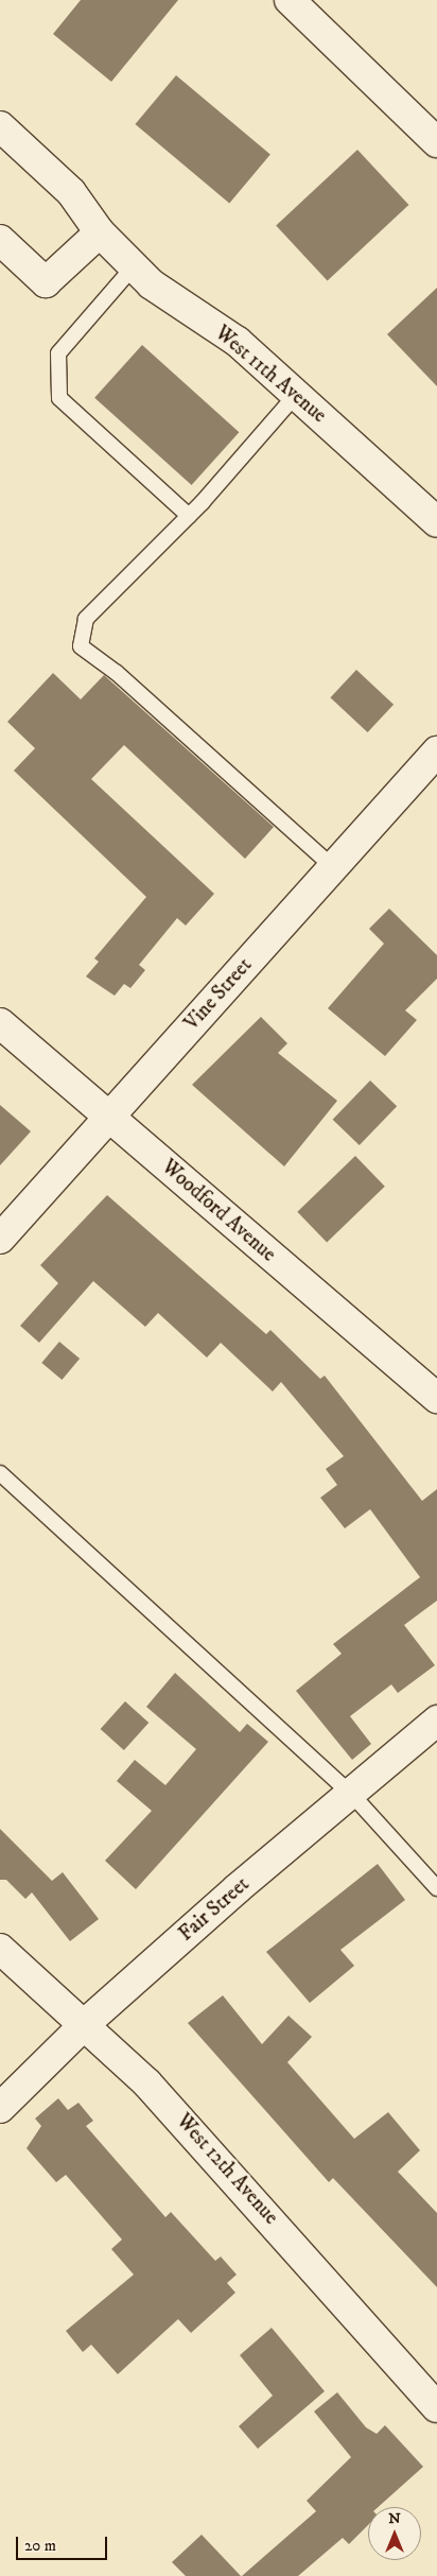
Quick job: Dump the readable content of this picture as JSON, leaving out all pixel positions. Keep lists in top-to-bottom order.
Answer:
{
  "streets": {
    "street": [
      "West 11th Avenue",
      "Vine Street",
      "Woodford Avenue",
      "Fair Street",
      "West 12th Avenue"
    ]
  },
  "crossings": [
    ["Vine Street", "Woodford Avenue"],
    ["Fair Street", "West 12th Avenue"]
  ],
  "scale_bar": "20 m",
  "north": "top"
}
